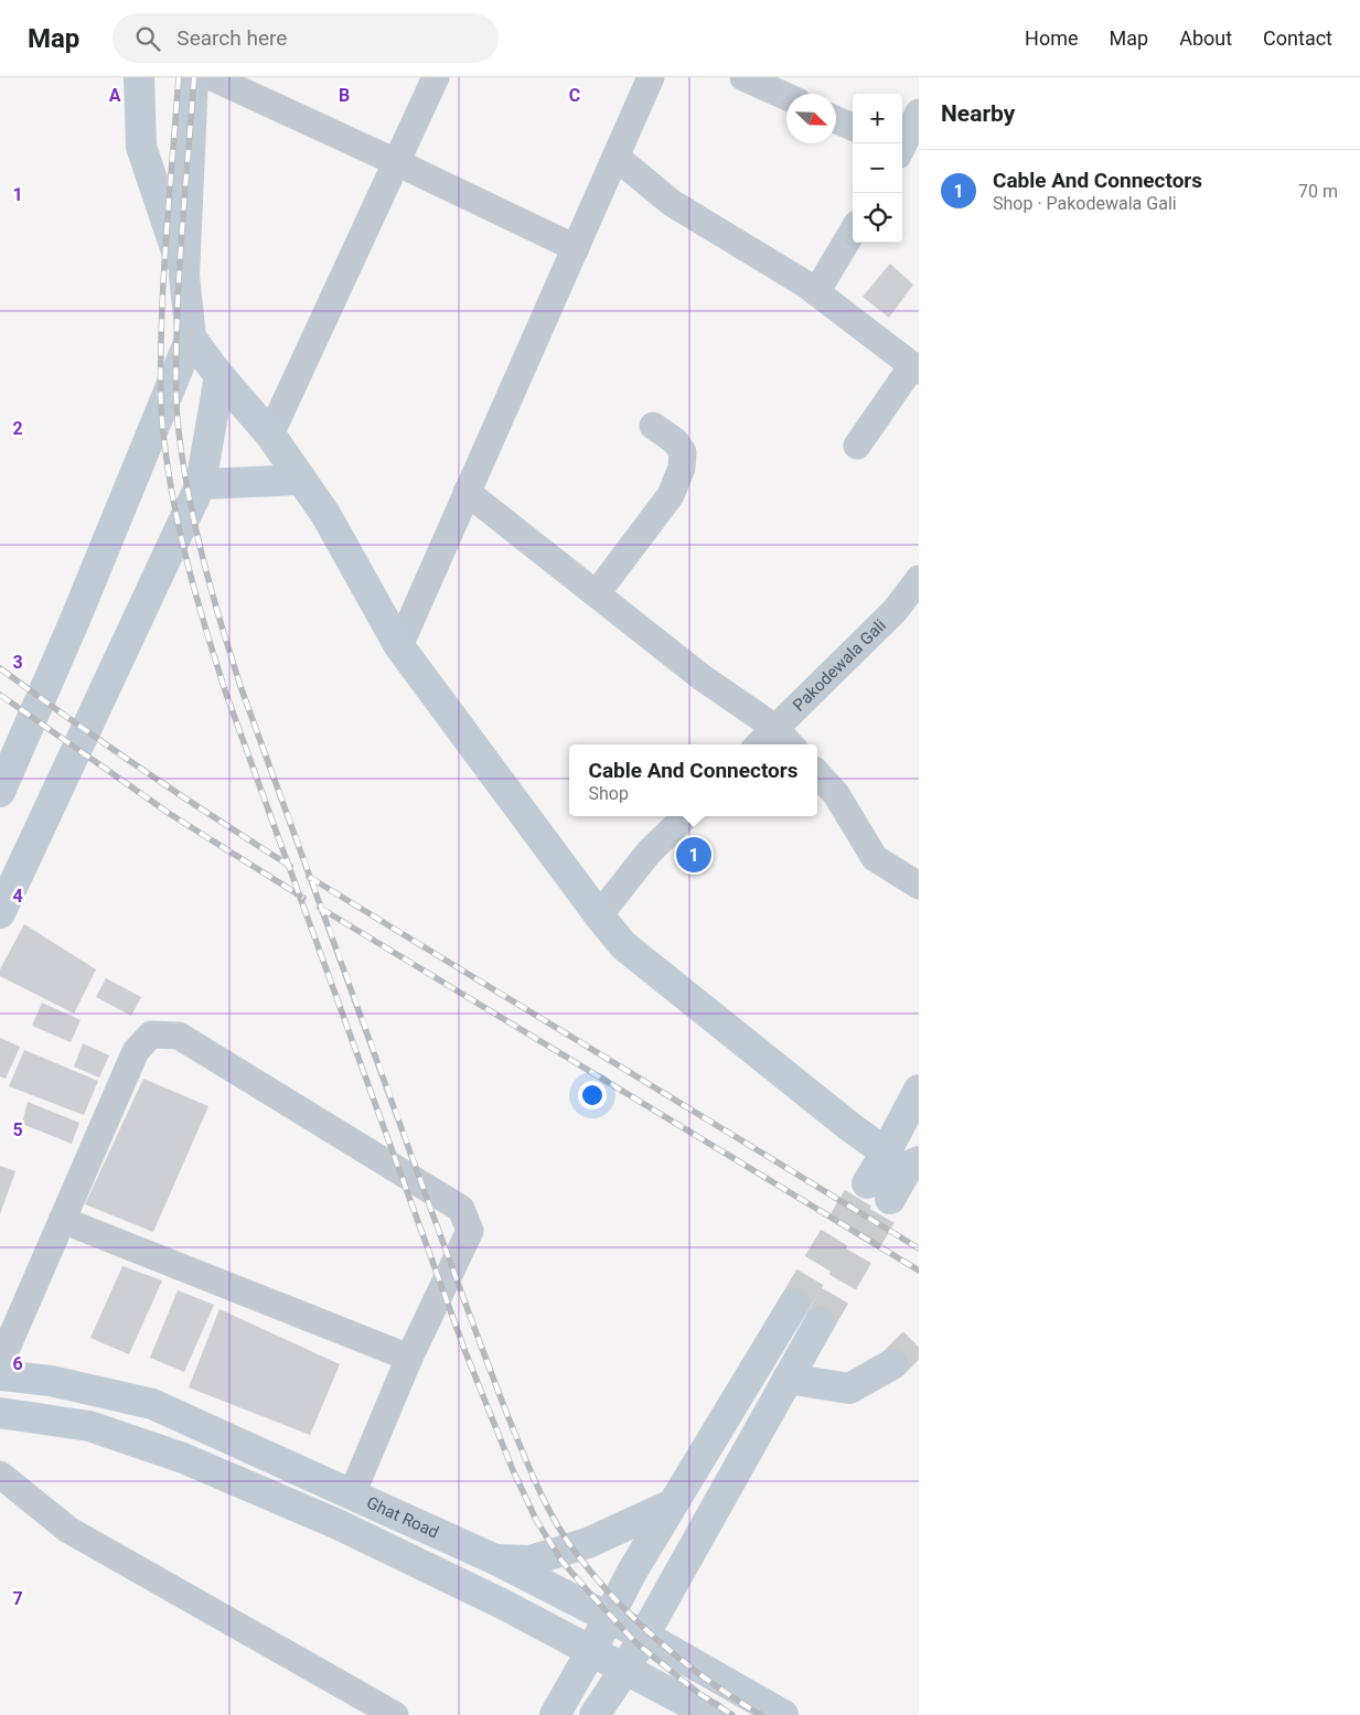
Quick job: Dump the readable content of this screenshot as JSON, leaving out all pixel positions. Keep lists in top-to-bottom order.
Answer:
{
  "streets": {
    "main road": ["Ghat Road"],
    "street": ["Pakodewala Gali"]
  },
  "north": "bottom right",
  "page": {
    "header": "Map",
    "search": "Search here",
    "nav": [
      "Home",
      "Map",
      "About",
      "Contact"
    ],
    "heading": "Nearby",
    "map_buttons": ["+", "−"],
    "list": [
      {
        "mark": "1",
        "name": "Cable And Connectors",
        "note": "Shop · Pakodewala Gali",
        "value": "70 m"
      }
    ],
    "popup": ["Cable And Connectors", "Shop"],
    "pins": "1"
  },
  "grid": {
    "columns": ["A", "B", "C"],
    "rows": [
      "1",
      "2",
      "3",
      "4",
      "5",
      "6",
      "7"
    ]
  }
}
